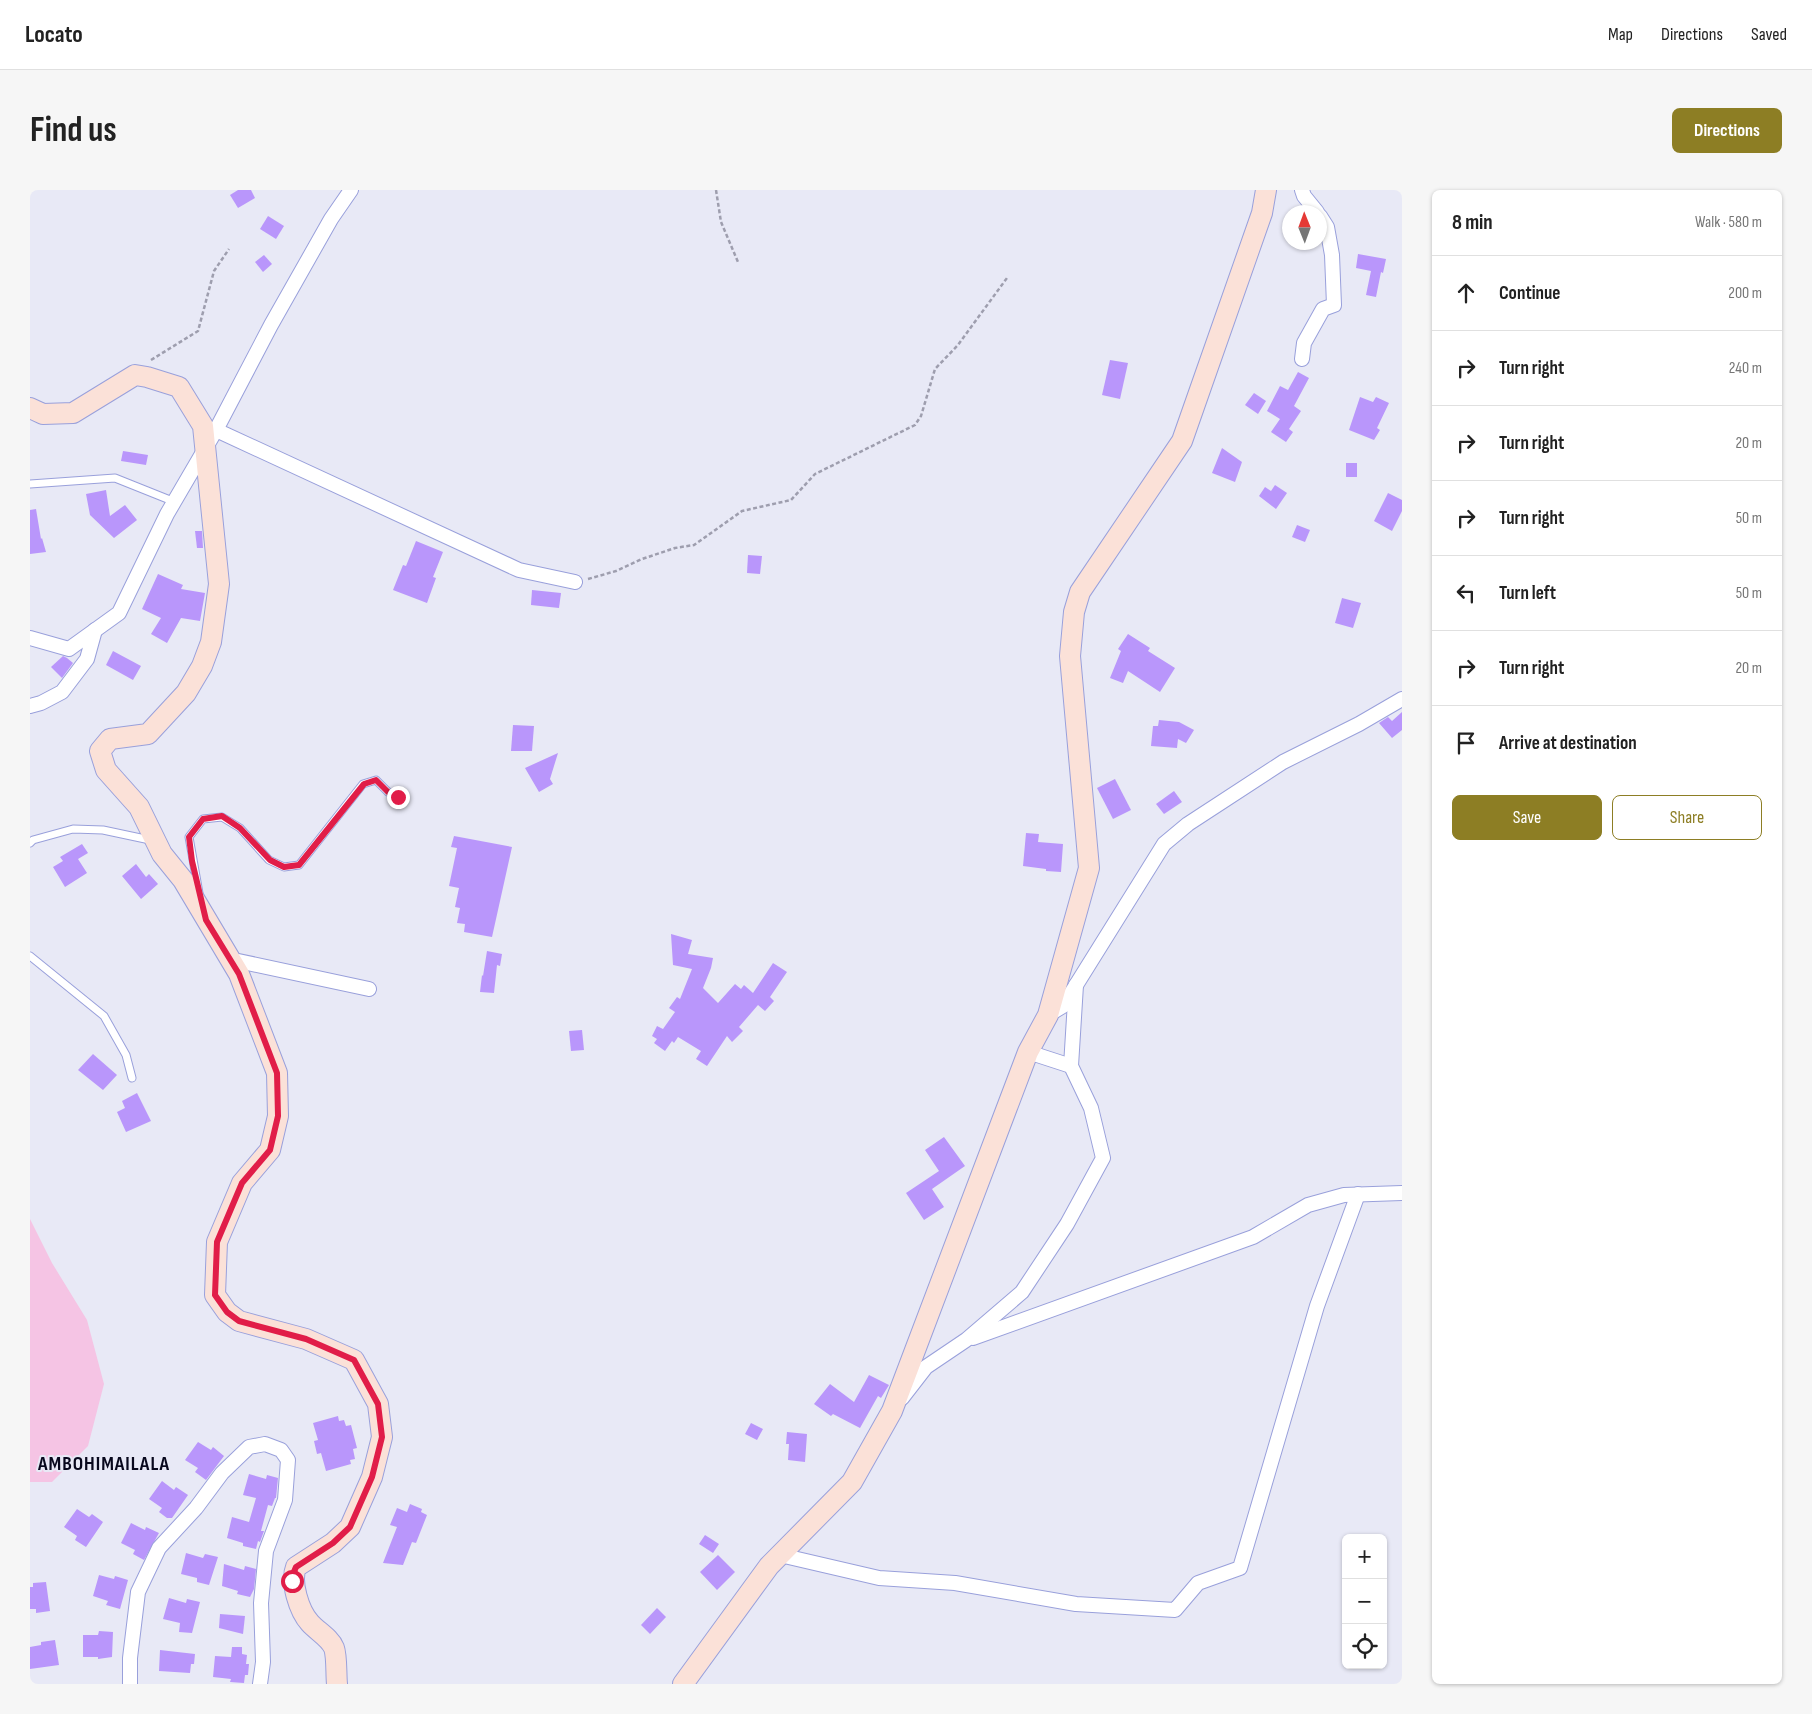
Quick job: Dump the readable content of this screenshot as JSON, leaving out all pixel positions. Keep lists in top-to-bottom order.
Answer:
{
  "districts": ["AMBOHIMAILALA"],
  "north": "top",
  "page": {
    "header": "Locato",
    "nav": ["Map", "Directions", "Saved"],
    "buttons": [
      "Directions",
      ["Save", "Share"]
    ],
    "title": "Find us",
    "heading": ["8 min", "Walk · 580 m"],
    "list": [
      ["Continue", "200 m"],
      ["Turn right", "240 m"],
      ["Turn right", "20 m"],
      ["Turn right", "50 m"],
      ["Turn left", "50 m"],
      ["Turn right", "20 m"],
      "Arrive at destination"
    ],
    "map_buttons": ["+", "−"]
  }
}
